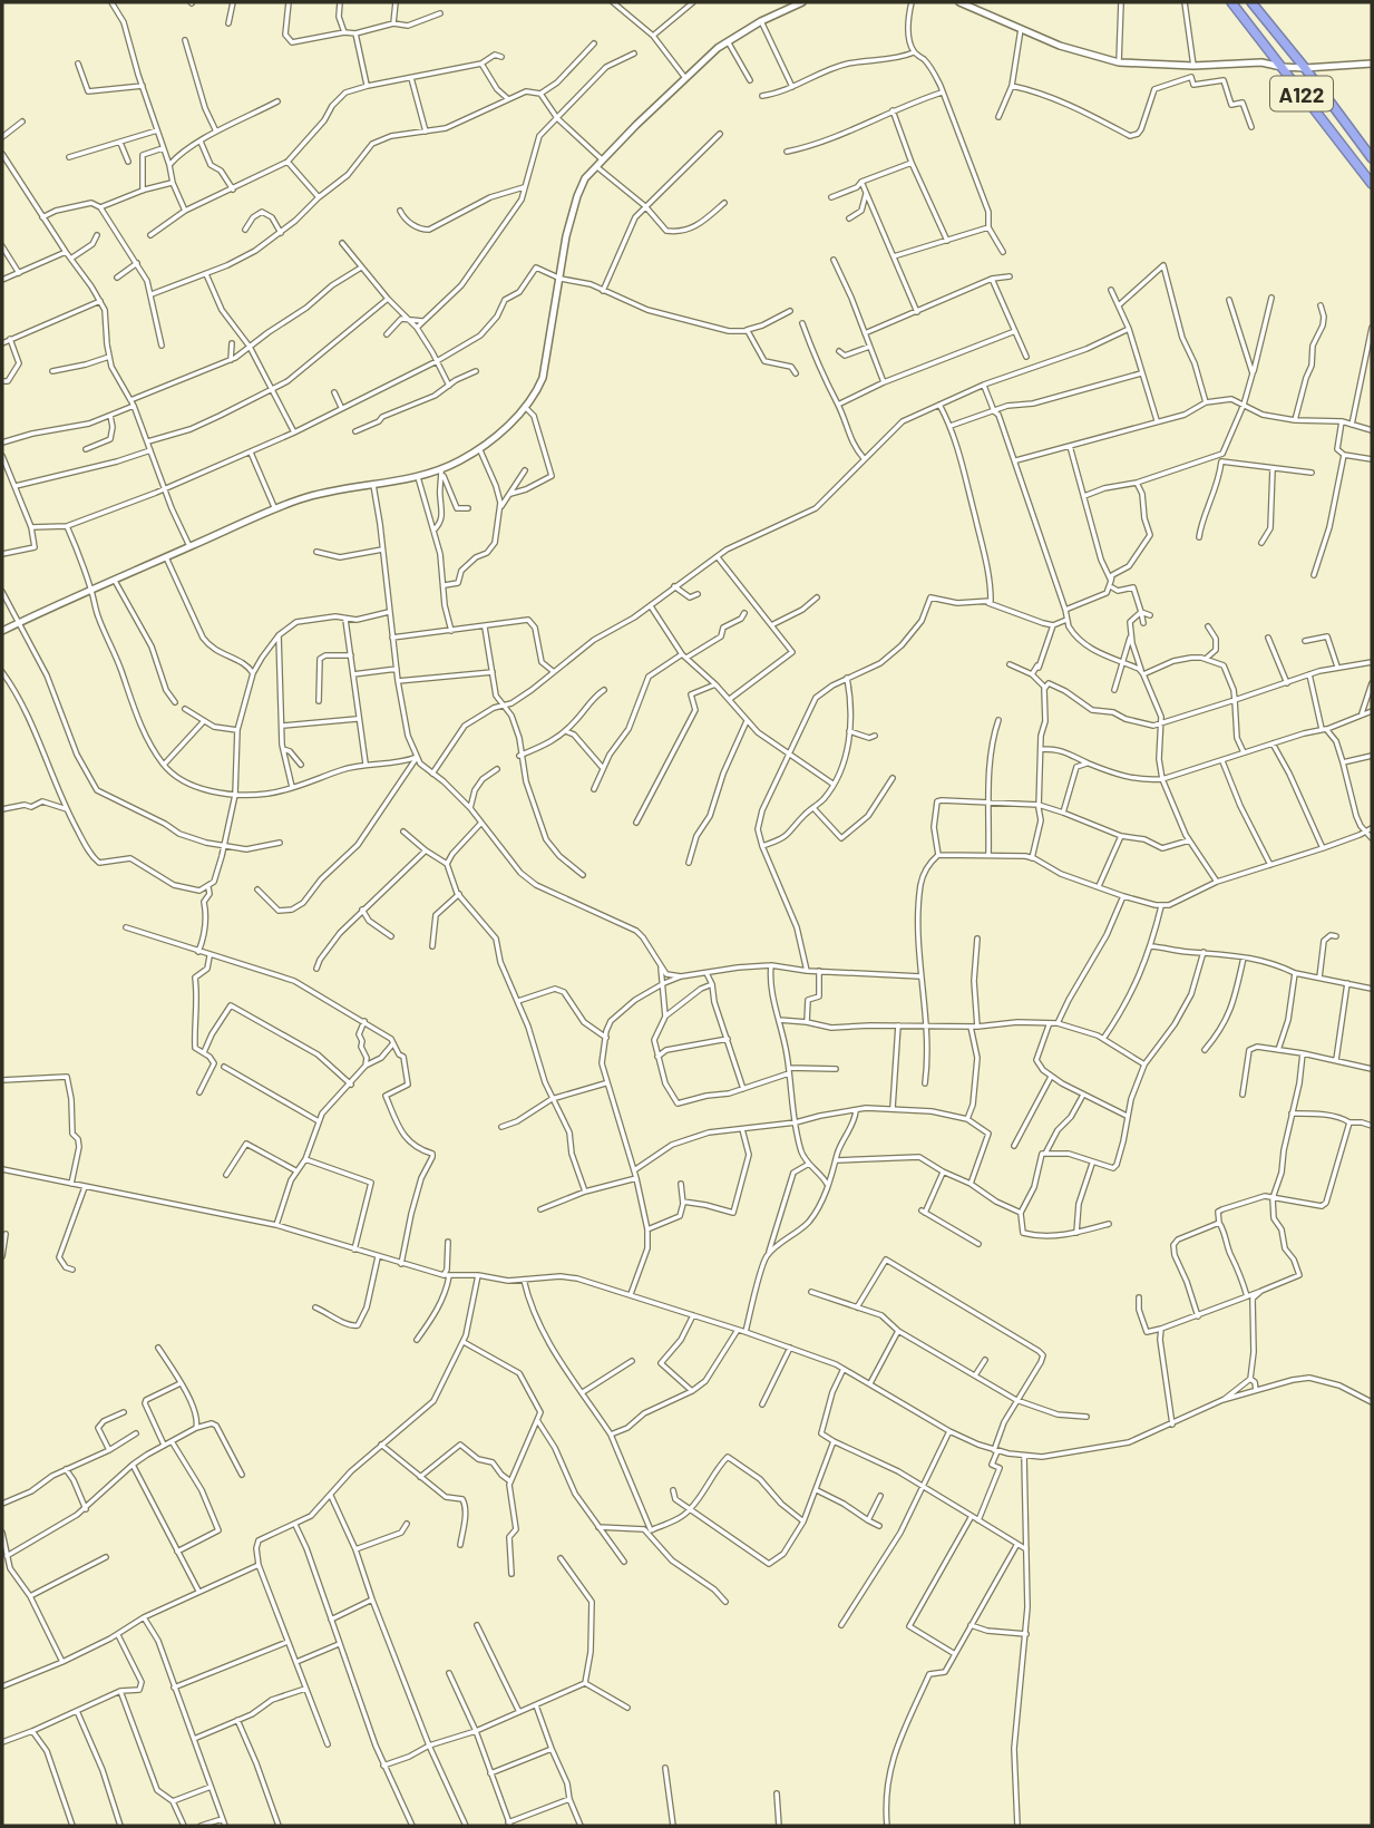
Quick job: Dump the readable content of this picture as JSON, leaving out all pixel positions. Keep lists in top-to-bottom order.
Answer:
{
  "streets": {
    "highway": ["A122"]
  }
}
